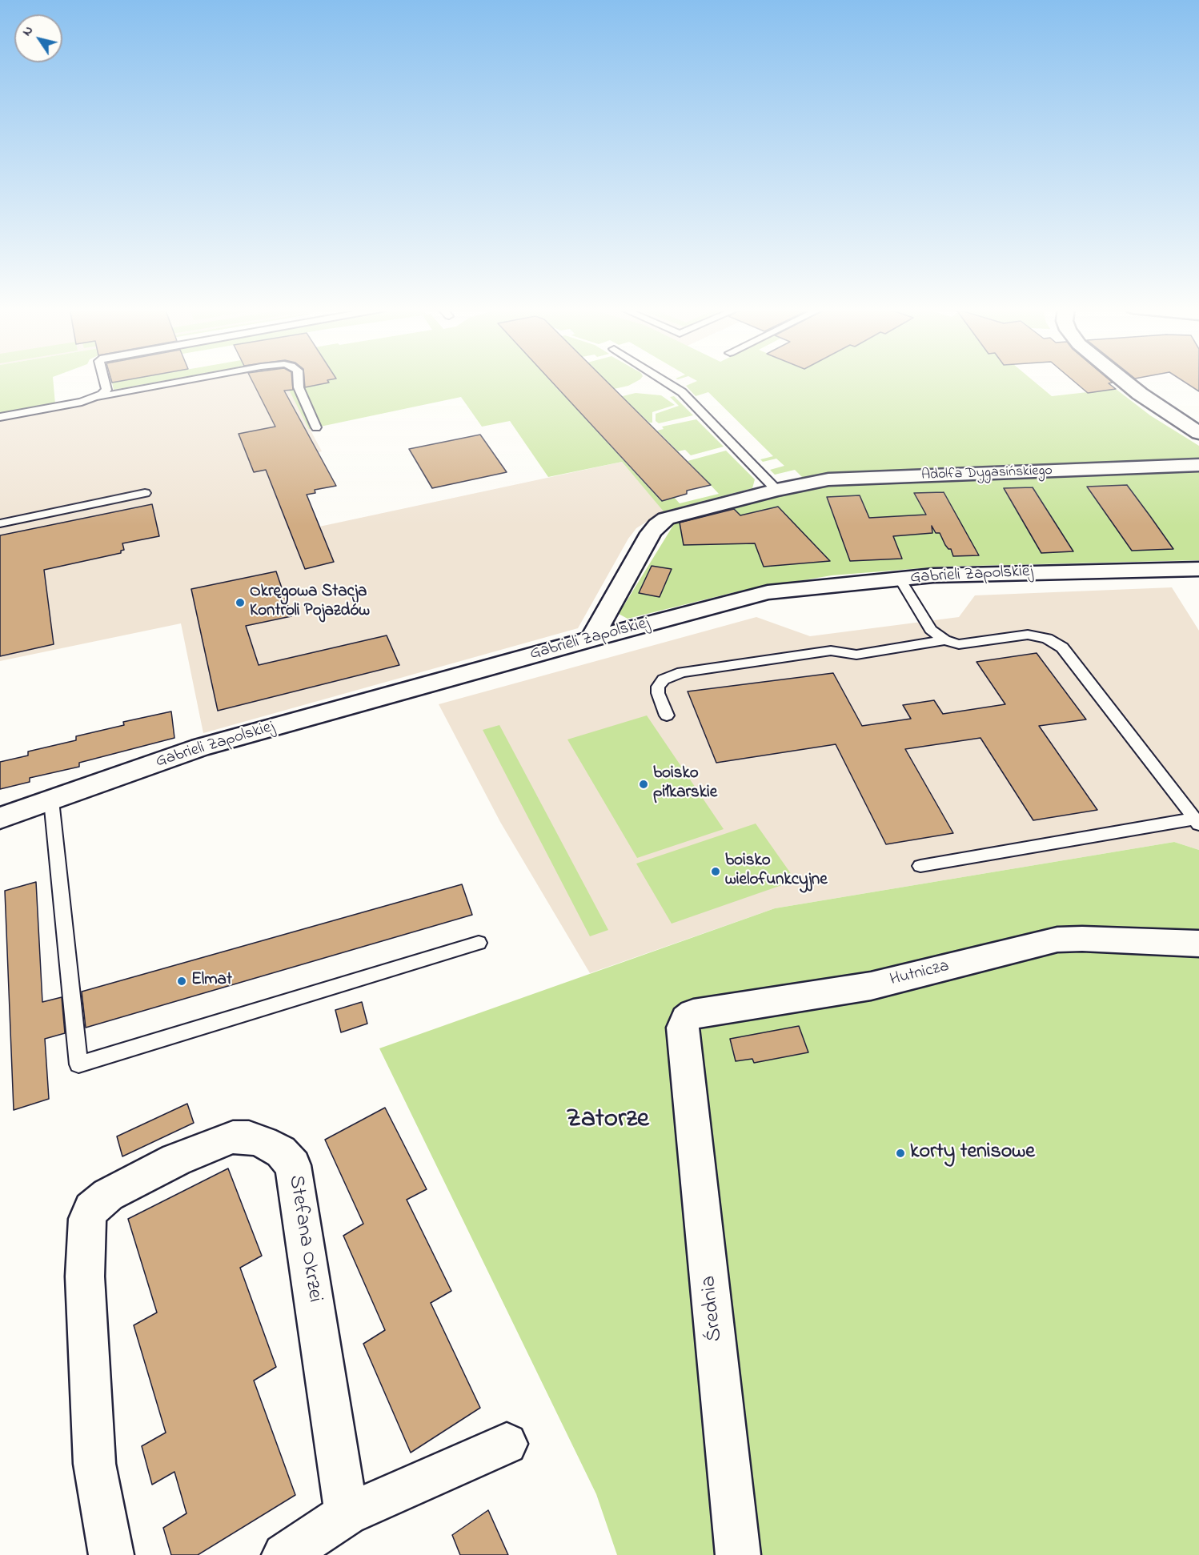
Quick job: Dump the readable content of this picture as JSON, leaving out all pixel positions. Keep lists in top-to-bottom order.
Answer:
{
  "streets": {
    "street": [
      "Adolfa Dygasińskiego",
      "Gabrieli Zapolskiej",
      "Hutnicza",
      "Stefana Okrzei",
      "Średnia"
    ]
  },
  "crossings": [
    ["Adolfa Dygasińskiego", "Gabrieli Zapolskiej"],
    ["Hutnicza", "Średnia"]
  ],
  "districts": ["Zatorze"],
  "places": [
    "Okręgowa Stacja Kontroli Pojazdów",
    "boisko piłkarskie",
    "boisko wielofunkcyjne",
    "Elmat",
    "korty tenisowe"
  ],
  "north": "top left"
}
